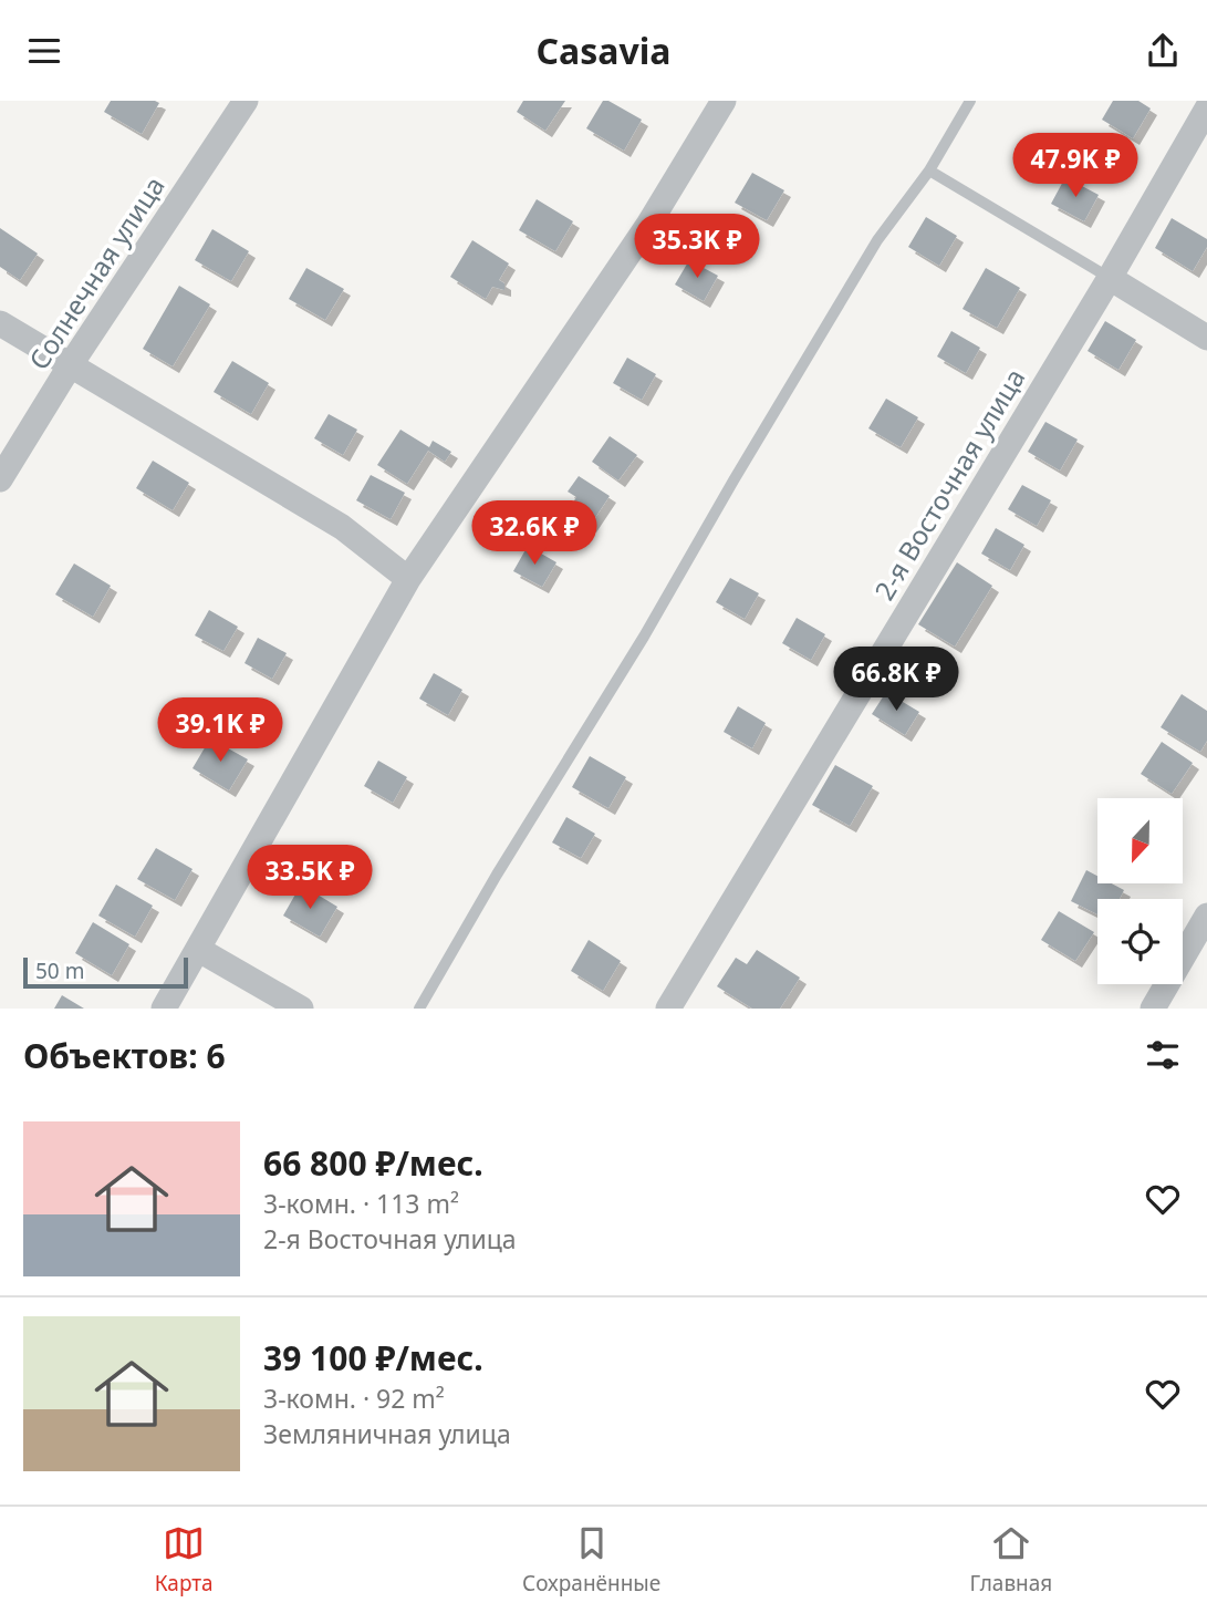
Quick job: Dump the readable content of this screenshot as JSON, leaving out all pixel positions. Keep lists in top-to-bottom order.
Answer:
{
  "streets": {
    "street": ["Солнечная улица", "2-я Восточная улица"]
  },
  "scale_bar": "50 m",
  "north": "bottom",
  "page": {
    "header": "Casavia",
    "price": [
      "47.9K ₽",
      "35.3K ₽",
      "32.6K ₽",
      "66.8K ₽",
      "39.1K ₽",
      "33.5K ₽"
    ],
    "scale": "50 m",
    "heading": "Объектов: 6",
    "list": [
      {
        "name": "66 800 ₽/мес.",
        "note": "3-комн. · 113 m² · 2-я Восточная улица"
      },
      {
        "name": "39 100 ₽/мес.",
        "note": "3-комн. · 92 m² · Земляничная улица"
      }
    ],
    "tabs": ["Карта", "Сохранённые", "Главная"]
  }
}
